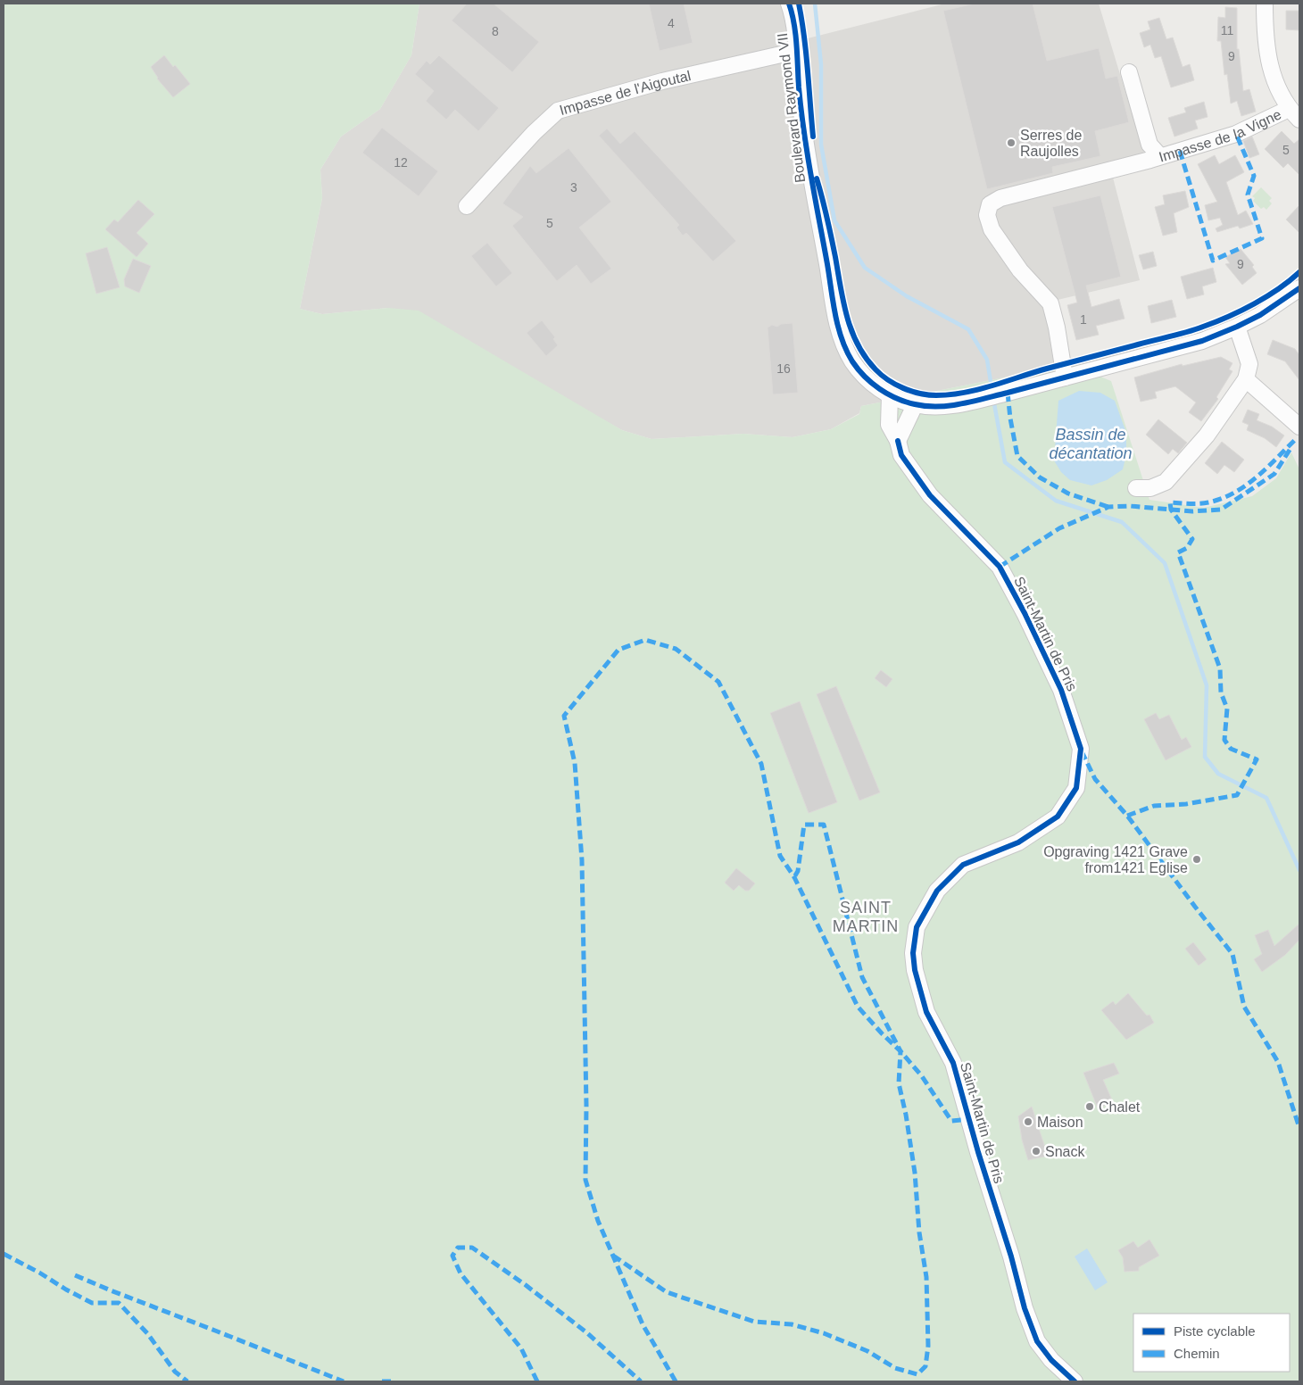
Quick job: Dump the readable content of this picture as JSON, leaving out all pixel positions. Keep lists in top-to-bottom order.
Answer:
{
  "streets": {
    "street": [
      "Impasse de l'Aigoutal",
      "Boulevard Raymond VII",
      "Impasse de la Vigne",
      "Saint-Martin de Pris"
    ]
  },
  "crossings": [
    ["Impasse de l'Aigoutal", "Boulevard Raymond VII"],
    ["Boulevard Raymond VII", "Saint-Martin de Pris"]
  ],
  "districts": ["SAINT MARTIN"],
  "water": ["Bassin de décantation"],
  "places": [
    "Serres de Raujolles",
    "Opgraving 1421 Grave from1421 Eglise",
    "Chalet",
    "Maison",
    "Snack"
  ],
  "house_numbers": [
    "4",
    "11",
    "8",
    "9",
    "5",
    "12",
    "3",
    "5",
    "9",
    "1",
    "16"
  ],
  "legend": ["Piste cyclable", "Chemin"]
}
